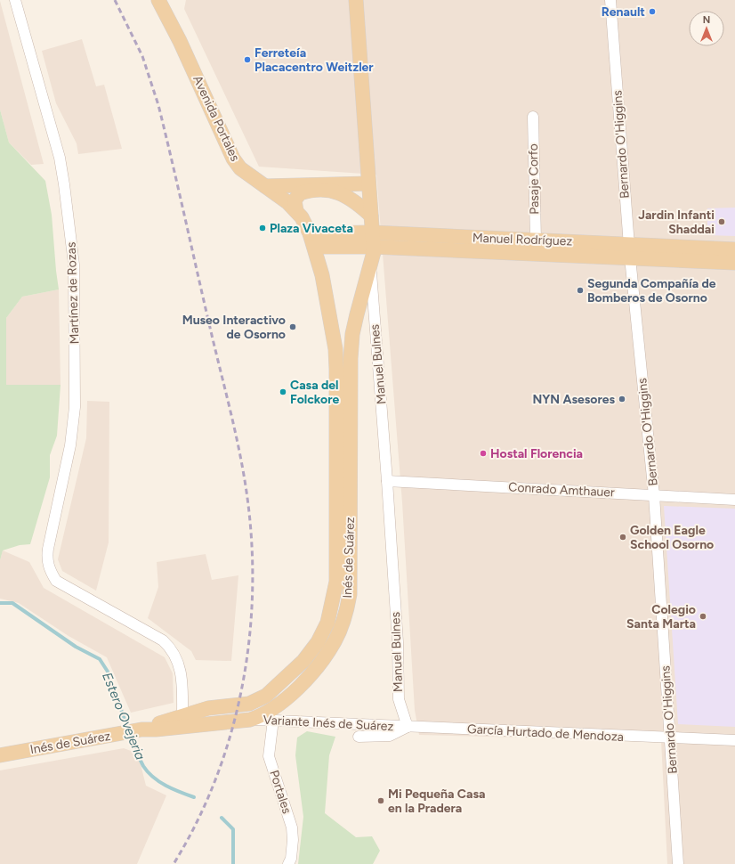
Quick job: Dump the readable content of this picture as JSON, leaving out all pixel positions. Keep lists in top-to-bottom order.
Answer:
{
  "streets": {
    "main road": [
      "Avenida Portales",
      "Manuel Rodríguez",
      "Manuel Bulnes",
      "Inés de Suárez"
    ],
    "street": [
      "Bernardo O'Higgins",
      "Pasaje Corfo",
      "Martínez de Rozas",
      "Conrado Amthauer",
      "Variante Inés de Suárez",
      "García Hurtado de Mendoza",
      "Portales"
    ]
  },
  "crossings": [
    ["Avenida Portales", "Manuel Rodríguez"],
    ["Avenida Portales", "Inés de Suárez"],
    ["Bernardo O'Higgins", "Manuel Rodríguez"],
    ["Bernardo O'Higgins", "Conrado Amthauer"],
    ["Bernardo O'Higgins", "García Hurtado de Mendoza"],
    ["Pasaje Corfo", "Manuel Rodríguez"],
    ["Manuel Rodríguez", "Manuel Bulnes"],
    ["Martínez de Rozas", "Inés de Suárez"],
    ["Manuel Bulnes", "Conrado Amthauer"],
    ["Manuel Bulnes", "Inés de Suárez"],
    ["Manuel Bulnes", "Variante Inés de Suárez"],
    ["Manuel Bulnes", "García Hurtado de Mendoza"],
    ["Inés de Suárez", "Variante Inés de Suárez"],
    ["Variante Inés de Suárez", "García Hurtado de Mendoza"],
    ["Variante Inés de Suárez", "Portales"]
  ],
  "water": ["Estero Ovejeria"],
  "places": [
    "Renault",
    "Ferreteía Placacentro Weitzler",
    "Jardin Infanti Shaddai",
    "Plaza Vivaceta",
    "Segunda Compañía de Bomberos de Osorno",
    "Museo Interactivo de Osorno",
    "Casa del Folckore",
    "NYN Asesores",
    "Hostal Florencia",
    "Golden Eagle School Osorno",
    "Colegio Santa Marta",
    "Mi Pequeña Casa en la Pradera"
  ],
  "north": "top"
}
